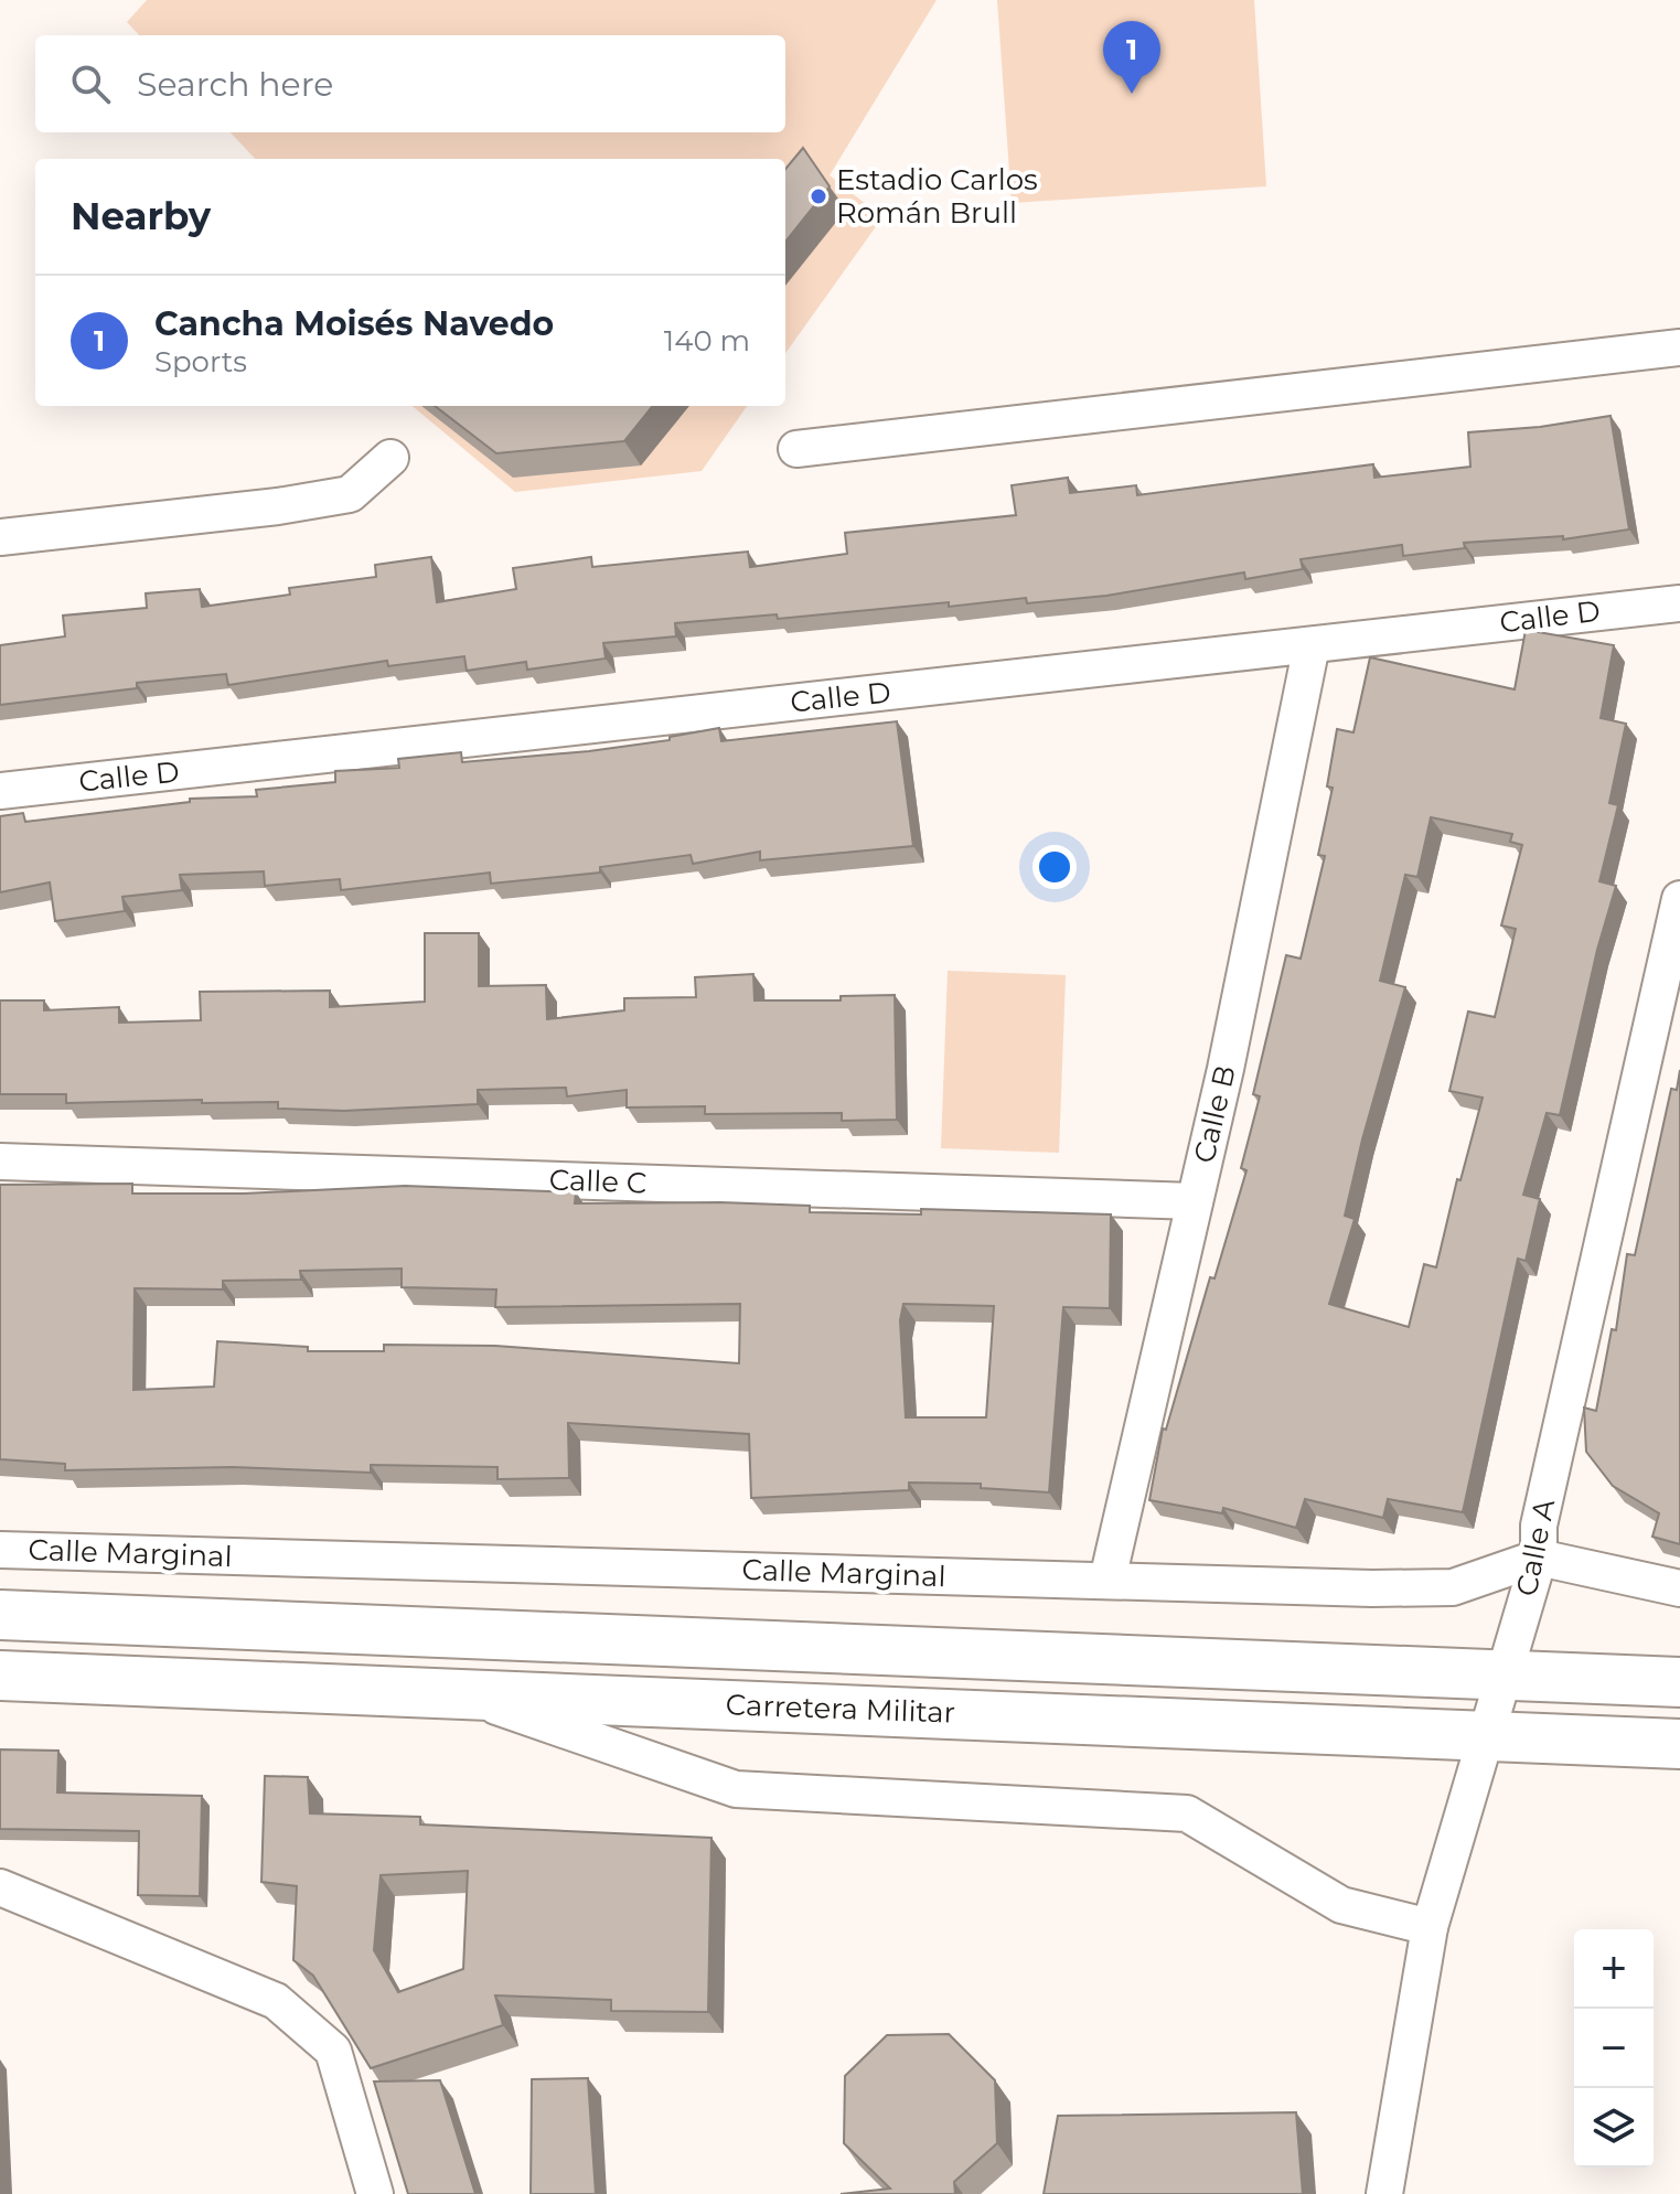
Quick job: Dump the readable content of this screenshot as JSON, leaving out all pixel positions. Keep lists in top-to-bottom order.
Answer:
{
  "streets": {
    "main road": ["Carretera Militar"],
    "street": [
      "Calle D",
      "Calle B",
      "Calle C",
      "Calle A",
      "Calle Marginal"
    ]
  },
  "crossings": [
    ["Calle D", "Calle B"],
    ["Calle B", "Calle C"],
    ["Calle B", "Calle Marginal"],
    ["Calle A", "Calle Marginal"],
    ["Calle A", "Carretera Militar"]
  ],
  "places": ["Estadio Carlos Román Brull"],
  "page": {
    "pins": "1",
    "search": "Search here",
    "heading": "Nearby",
    "list": [
      {
        "mark": "1",
        "name": "Cancha Moisés Navedo",
        "note": "Sports",
        "value": "140 m"
      }
    ],
    "map_buttons": ["+", "−"]
  }
}
